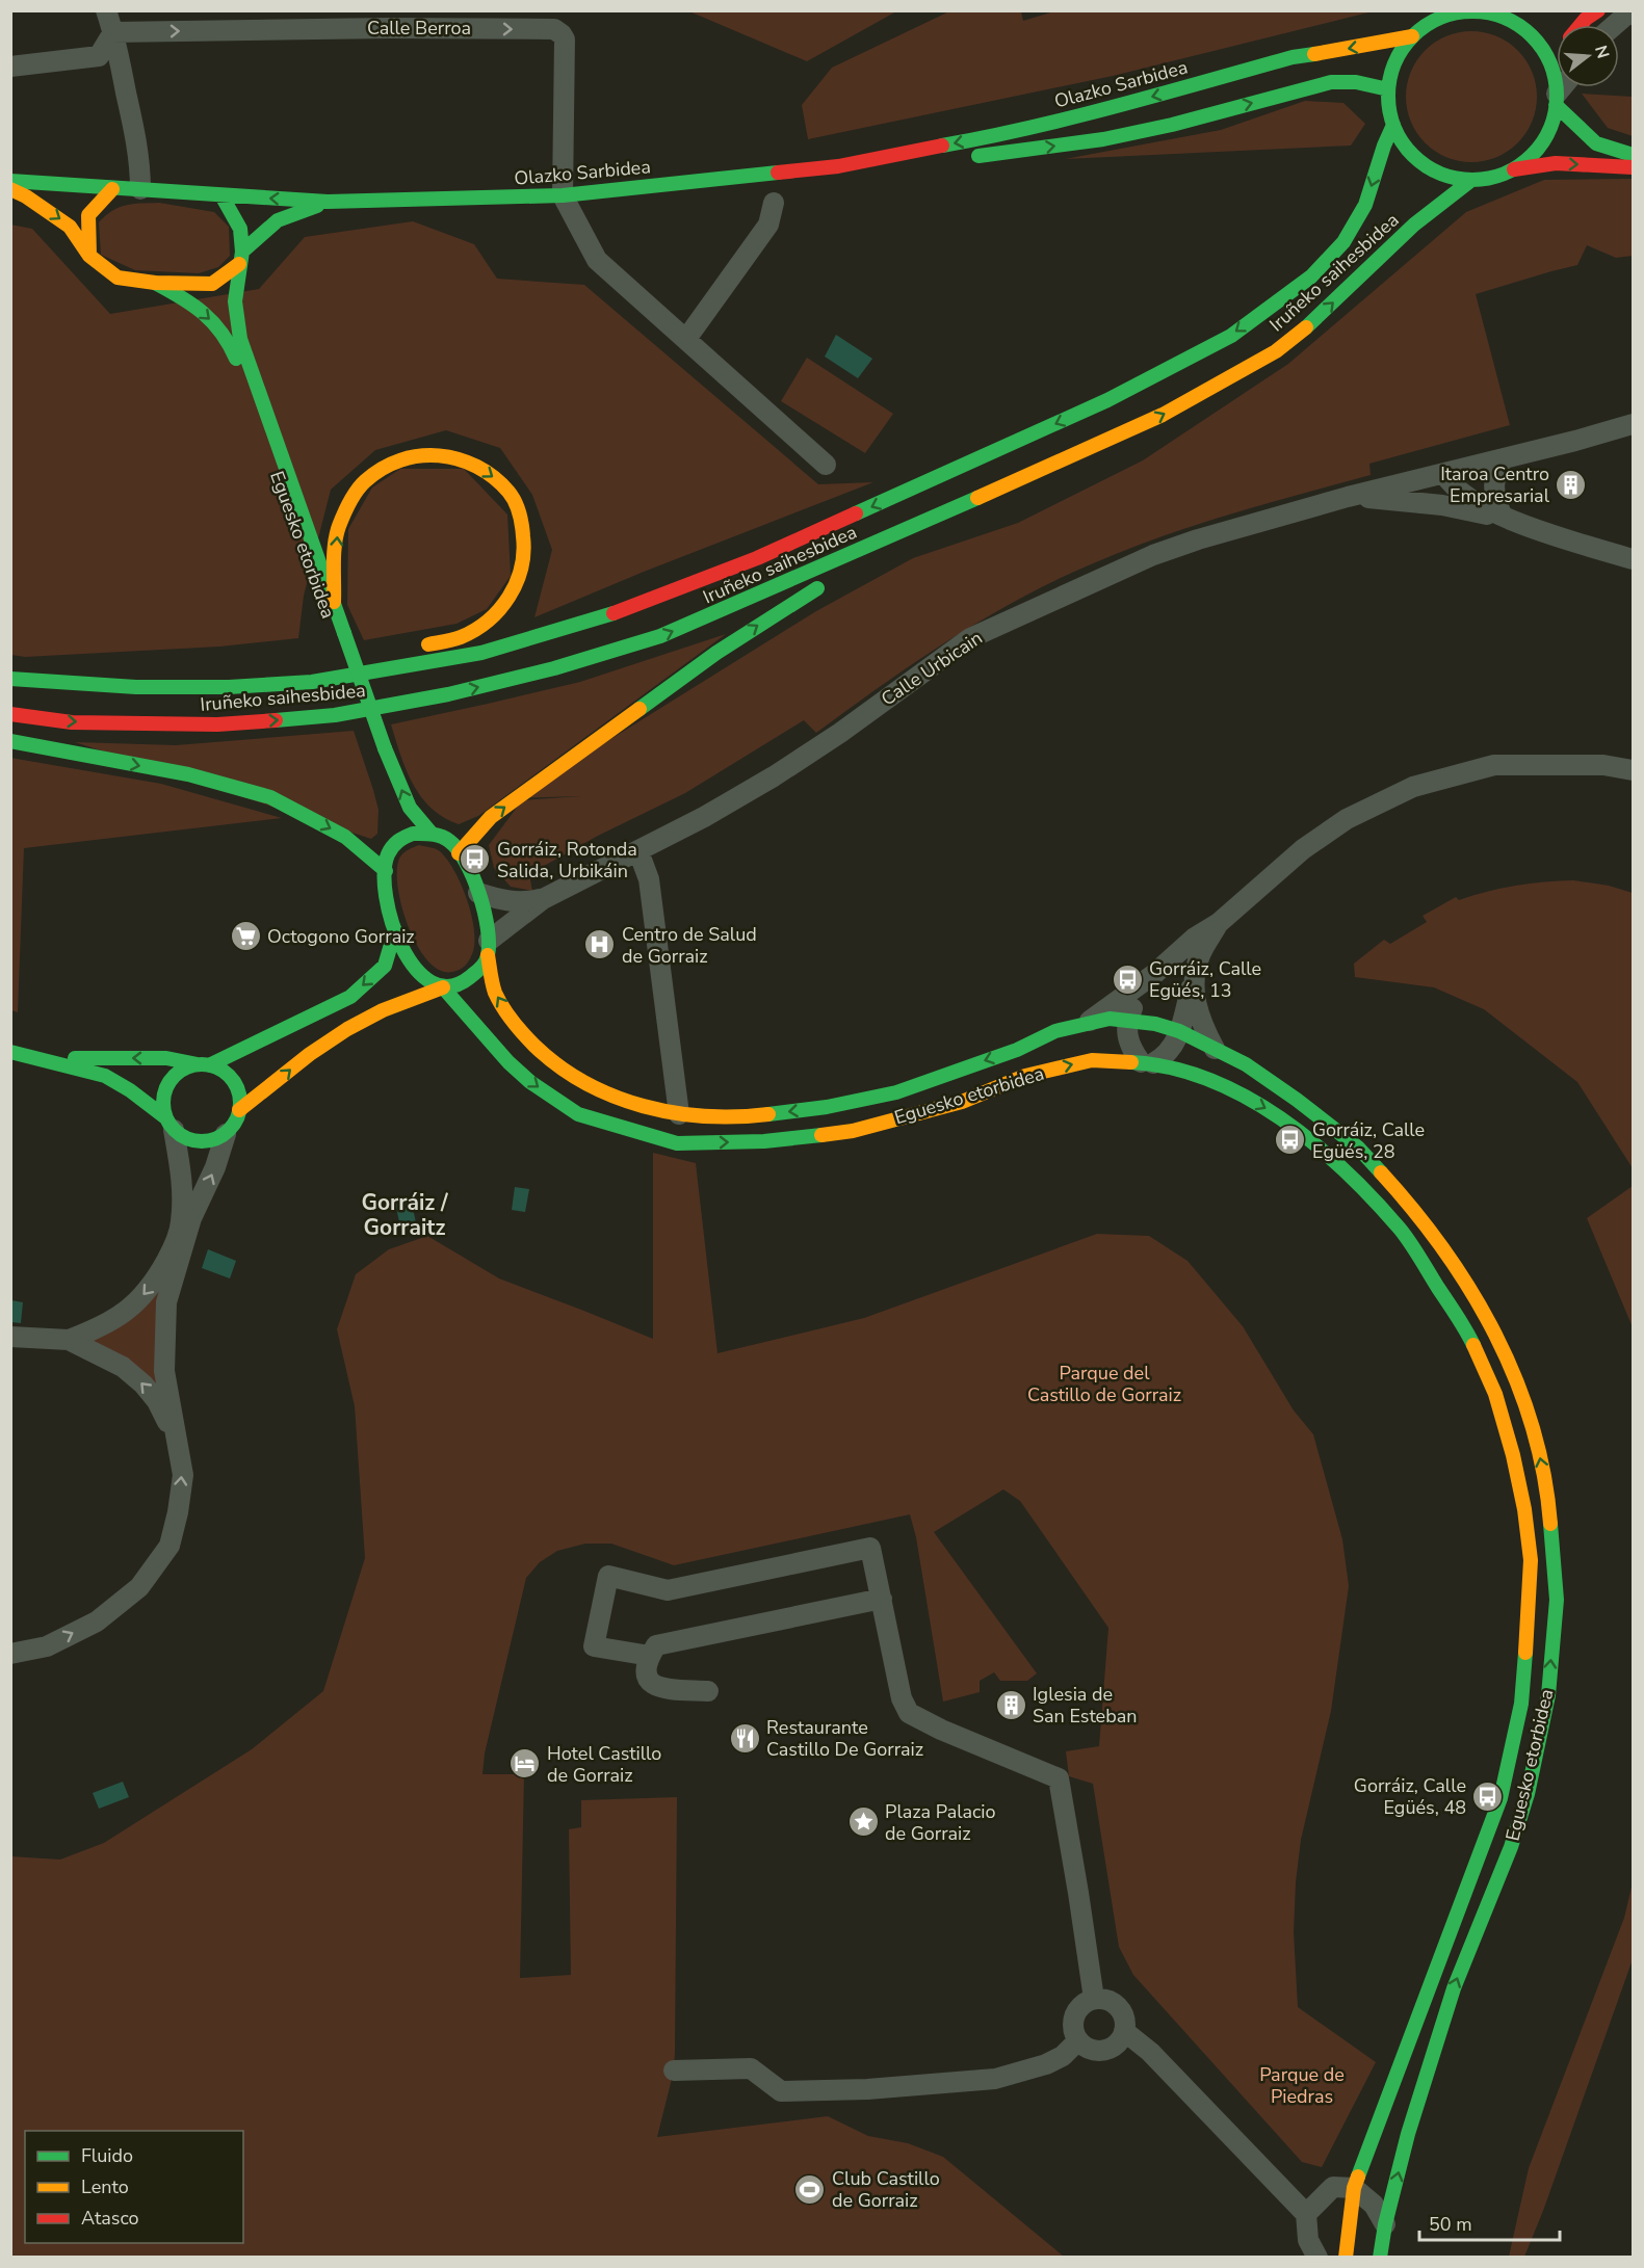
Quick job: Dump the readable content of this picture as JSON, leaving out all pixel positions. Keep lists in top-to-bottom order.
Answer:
{
  "streets": {
    "main road": ["Olazko Sarbidea", "Iruñeko saihesbidea", "Eguesko etorbidea"],
    "street": ["Calle Berroa", "Calle Urbicain"]
  },
  "crossings": [
    ["Calle Berroa", "Olazko Sarbidea"],
    ["Olazko Sarbidea", "Eguesko etorbidea"],
    ["Eguesko etorbidea", "Calle Urbicain"]
  ],
  "districts": ["Gorráiz / Gorraitz"],
  "parks": ["Parque del Castillo de Gorraiz", "Parque de Piedras"],
  "places": {
    "building": ["Itaroa Centro Empresarial", "Iglesia de San Esteban"],
    "bus stop": [
      "Gorráiz, Rotonda Salida, Urbikáin",
      "Gorráiz, Calle Egüés, 13",
      "Gorráiz, Calle Egüés, 28",
      "Gorráiz, Calle Egüés, 48"
    ],
    "supermarket": ["Octogono Gorraiz"],
    "hospital": ["Centro de Salud de Gorraiz"],
    "restaurant": ["Restaurante Castillo De Gorraiz"],
    "hotel": ["Hotel Castillo de Gorraiz"],
    "place": ["Plaza Palacio de Gorraiz"],
    "sports": ["Club Castillo de Gorraiz"]
  },
  "legend": ["Fluido", "Lento", "Atasco"],
  "scale_bar": "50 m",
  "north": "right"
}
